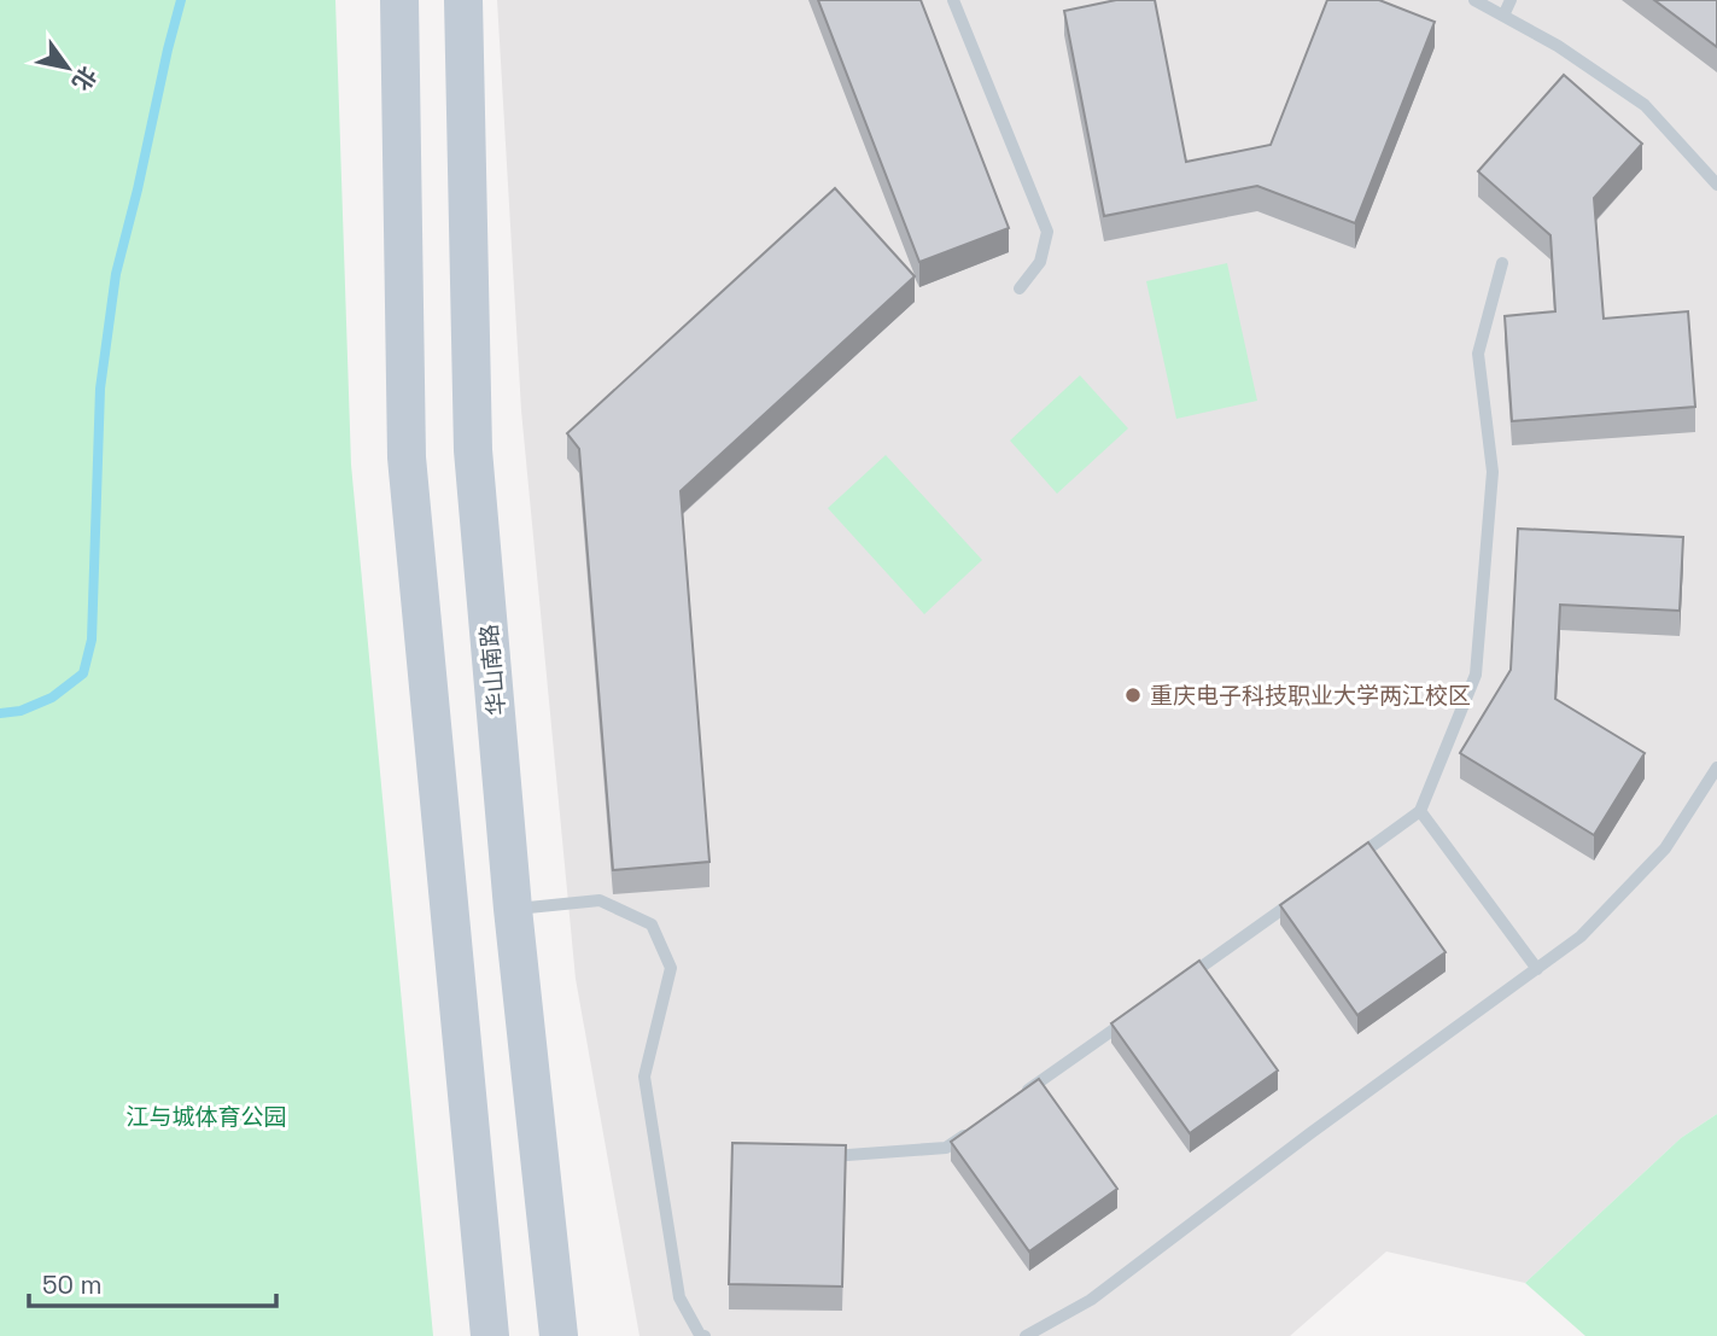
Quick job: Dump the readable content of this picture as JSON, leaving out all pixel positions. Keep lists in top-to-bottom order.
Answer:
{
  "streets": {
    "main road": ["华山南路"]
  },
  "parks": ["江与城体育公园"],
  "places": ["重庆电子科技职业大学两江校区"],
  "scale_bar": "50 m",
  "north": "bottom right"
}
